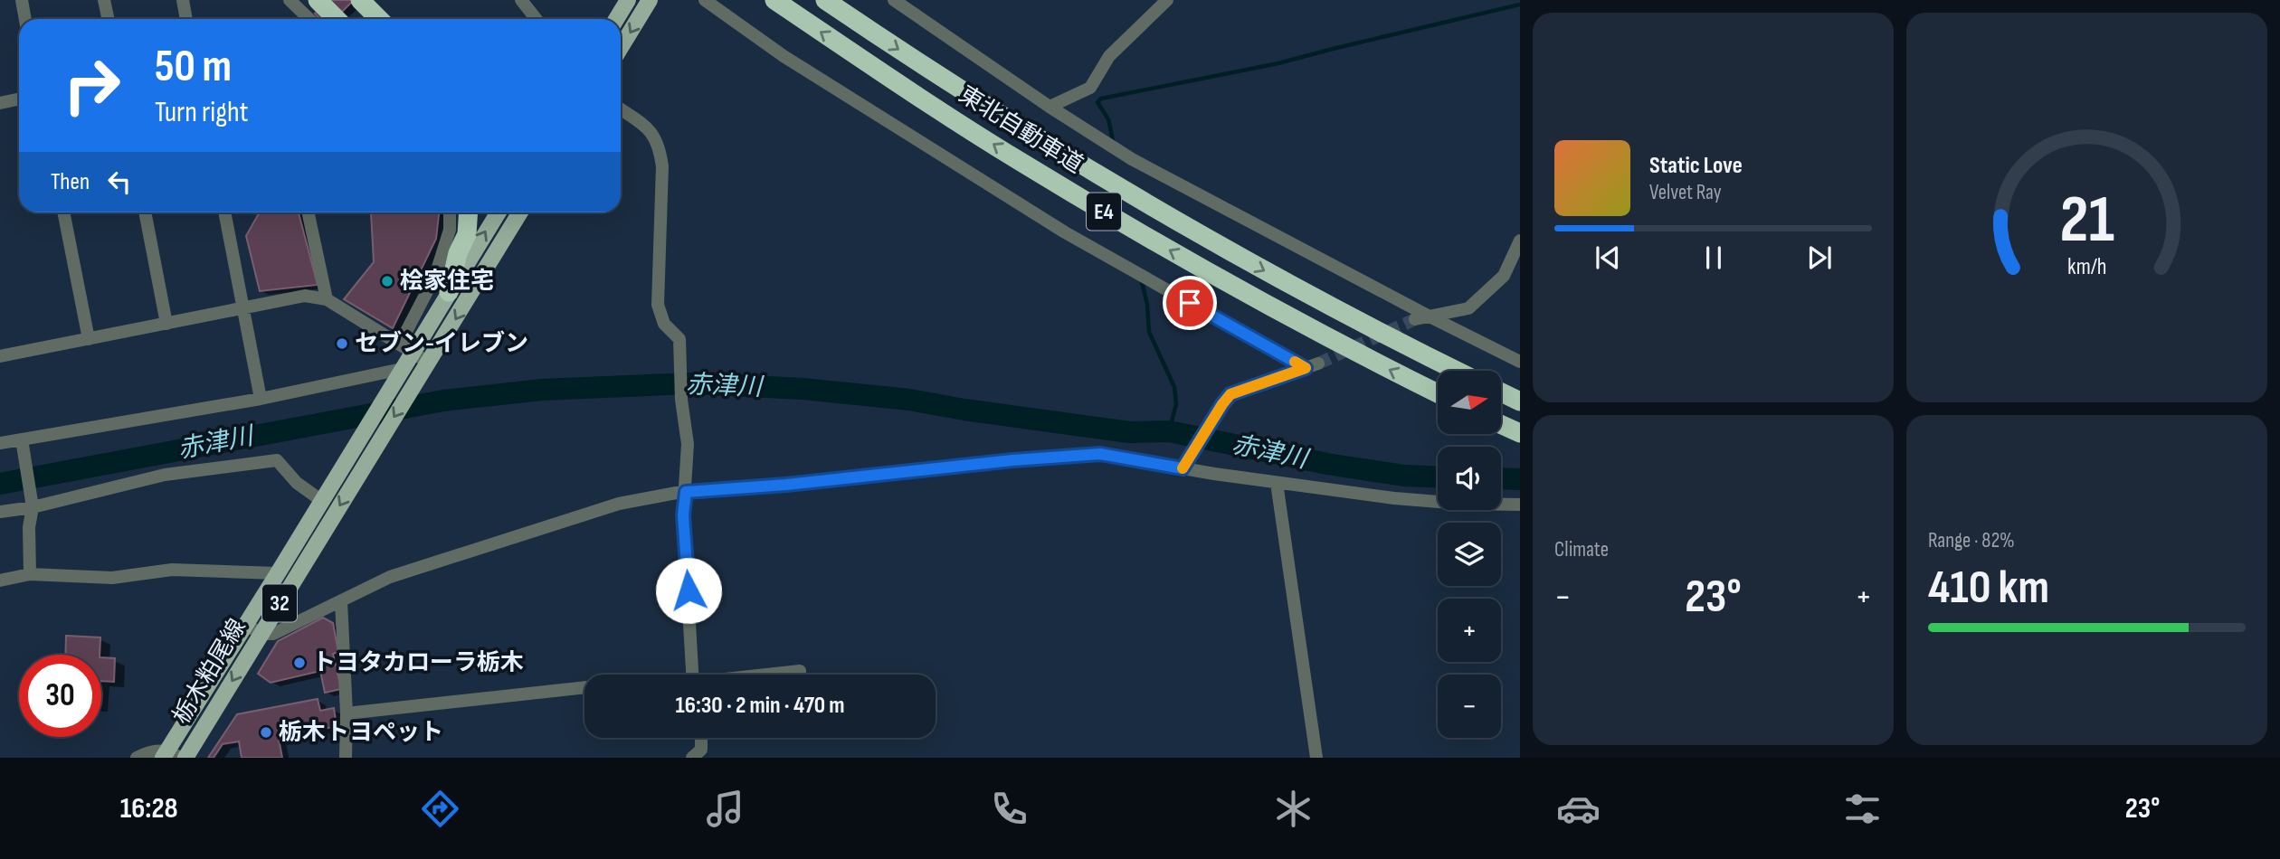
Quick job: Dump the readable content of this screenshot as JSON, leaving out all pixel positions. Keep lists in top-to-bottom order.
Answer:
{
  "streets": {
    "highway": ["東北自動車道", "E4"],
    "main road": ["32", "栃木粕尾線"]
  },
  "crossings": [
    ["32", "栃木粕尾線"]
  ],
  "water": ["赤津川"],
  "places": [
    "桧家住宅",
    "セブン-イレブン",
    "トヨタカローラ栃木",
    "栃木トヨペット"
  ],
  "north": "right",
  "page": {
    "turn": ["50 m", "Turn right"],
    "song": ["Static Love", "Velvet Ray"],
    "then": "Then",
    "map_buttons": ["+", "−"],
    "tile": [
      "Climate",
      ["Range · 82%", "410 km"]
    ],
    "heat": ["−", "23°", "+"],
    "limit": "30",
    "trip": "16:30 · 2 min · 470 m",
    "tabs": ["16:28", "23°"],
    "gauge": ["21", "km/h"]
  }
}
